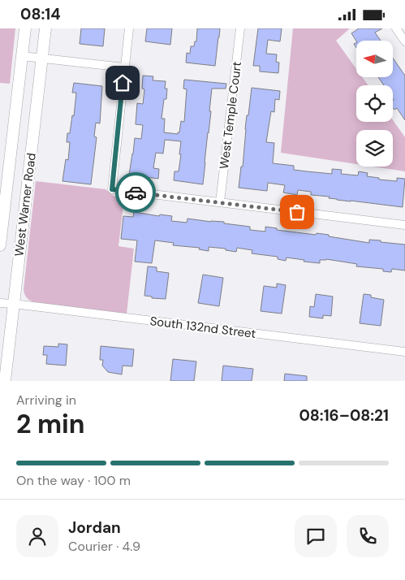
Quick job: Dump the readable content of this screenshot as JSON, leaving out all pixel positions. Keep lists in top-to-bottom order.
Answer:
{
  "streets": {
    "main road": ["West Warner Road"],
    "street": ["West Temple Court", "South 132nd Street"]
  },
  "crossings": [
    ["West Warner Road", "South 132nd Street"]
  ],
  "north": "left",
  "page": {
    "status": "08:14",
    "heading": ["2 min", "Arriving in", "08:16–08:21"],
    "panel": ["Jordan", "Courier · 4.9"],
    "bar": "On the way · 100 m"
  }
}
